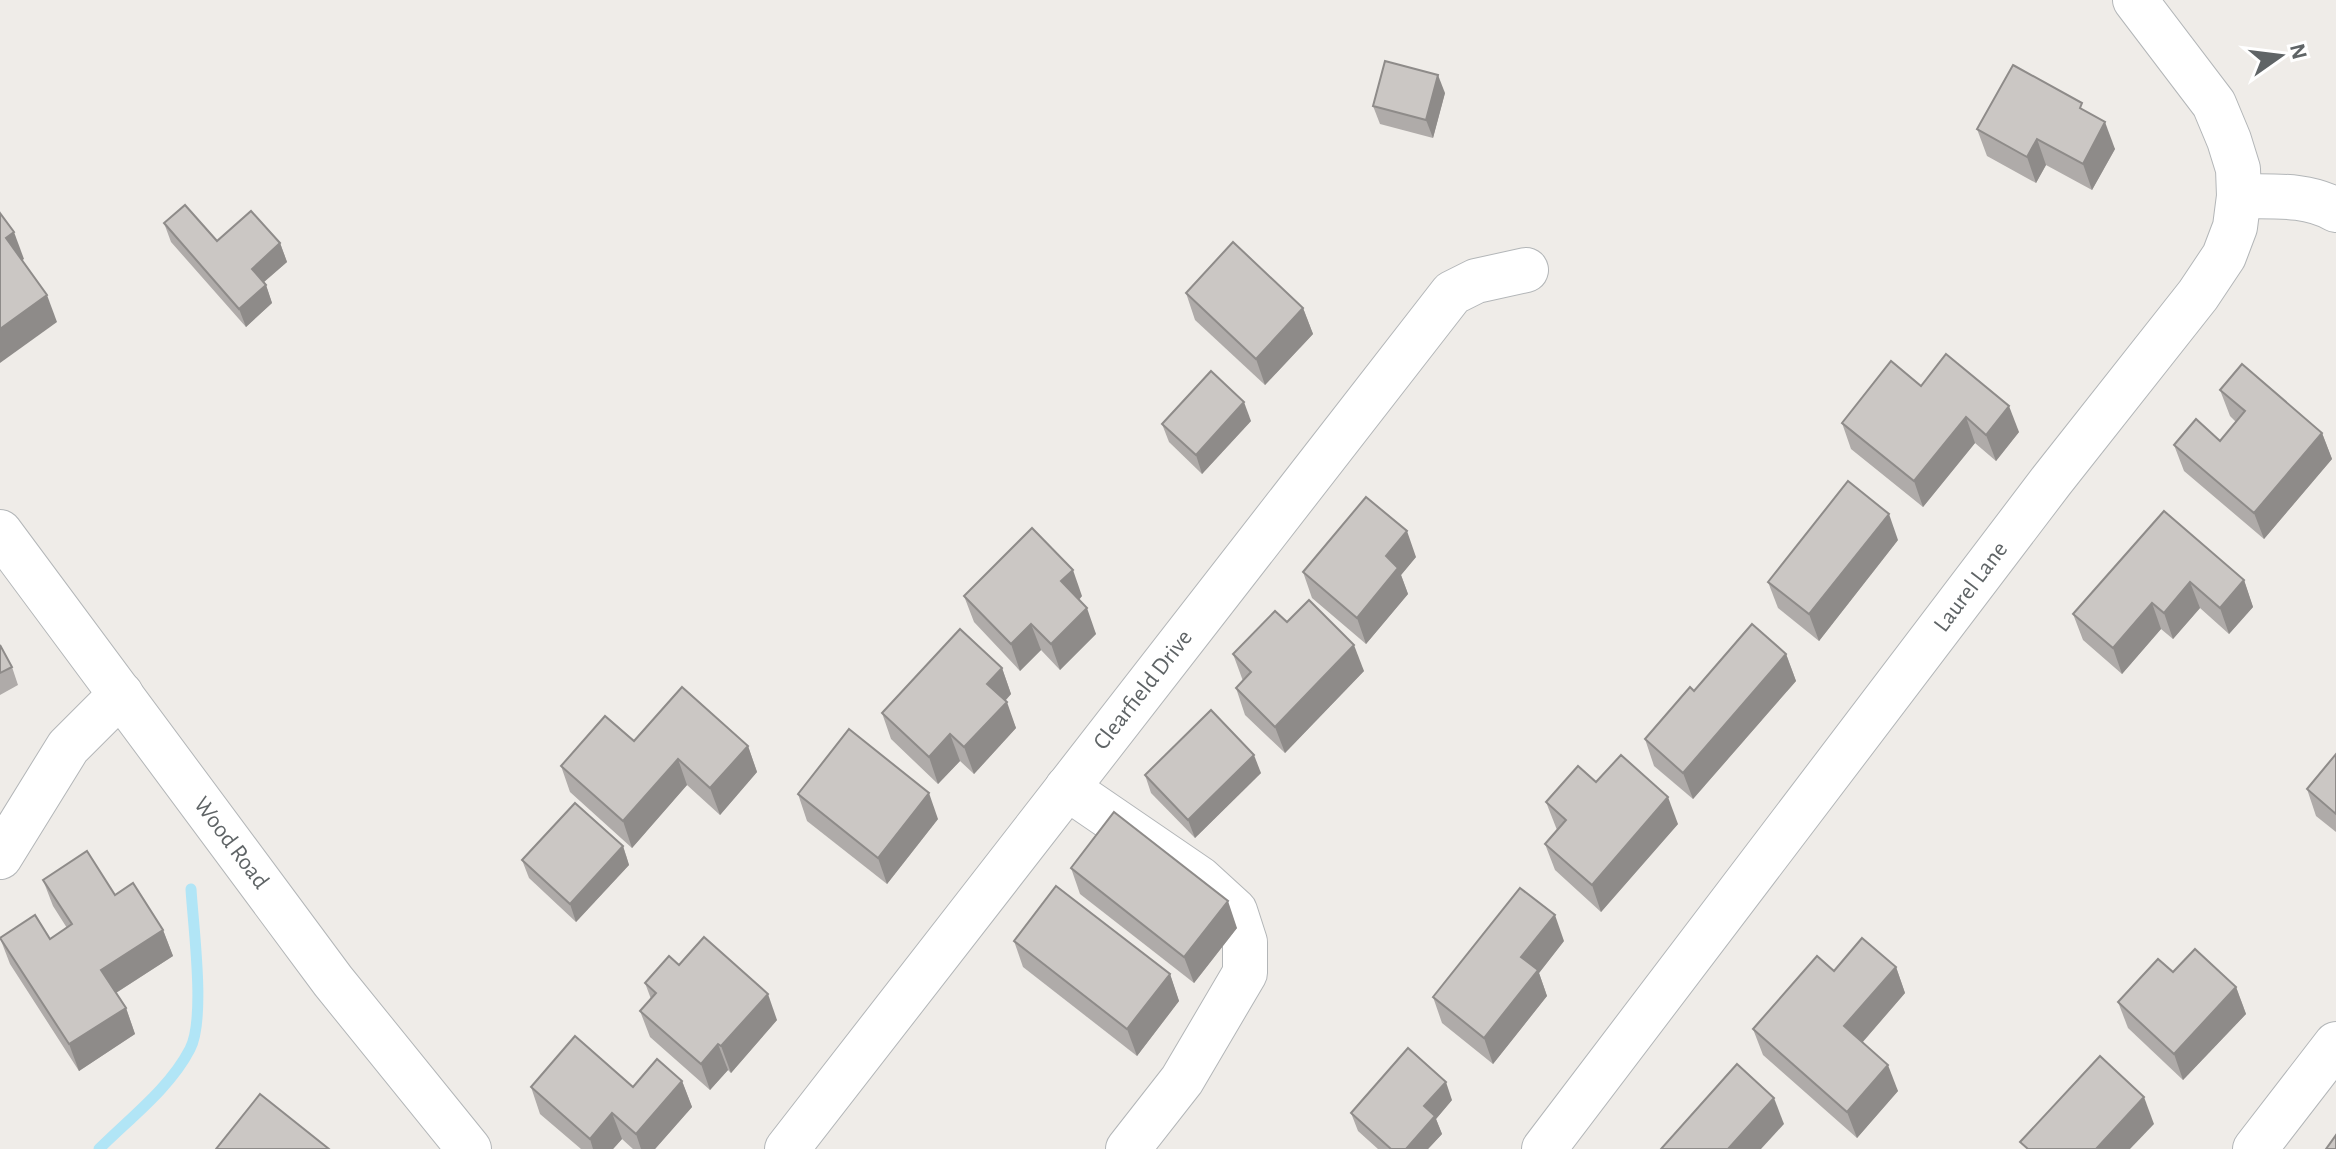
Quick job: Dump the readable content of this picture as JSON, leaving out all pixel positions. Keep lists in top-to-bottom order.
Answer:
{
  "streets": {
    "street": ["Laurel Lane", "Clearfield Drive", "Wood Road"]
  },
  "north": "right"
}
